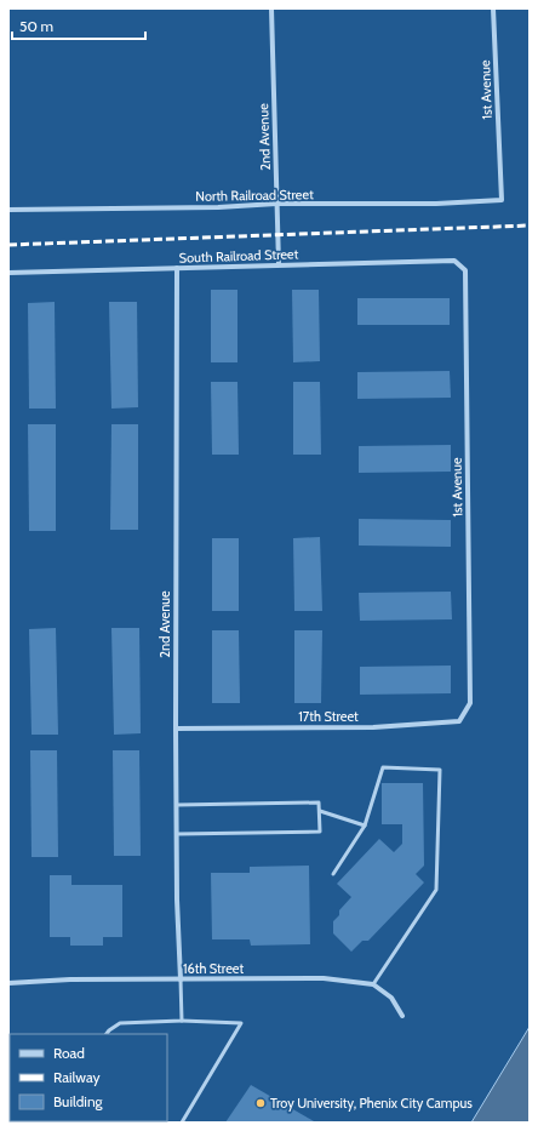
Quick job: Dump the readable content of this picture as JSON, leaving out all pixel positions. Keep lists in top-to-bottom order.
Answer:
{
  "streets": {
    "street": [
      "1st Avenue",
      "2nd Avenue",
      "North Railroad Street",
      "South Railroad Street",
      "17th Street",
      "16th Street"
    ]
  },
  "crossings": [
    ["1st Avenue", "North Railroad Street"],
    ["1st Avenue", "South Railroad Street"],
    ["1st Avenue", "17th Street"],
    ["2nd Avenue", "North Railroad Street"],
    ["2nd Avenue", "South Railroad Street"],
    ["2nd Avenue", "17th Street"],
    ["2nd Avenue", "16th Street"]
  ],
  "places": ["Troy University, Phenix City Campus"],
  "legend": ["Road", "Railway", "Building"],
  "scale_bar": "50 m"
}
